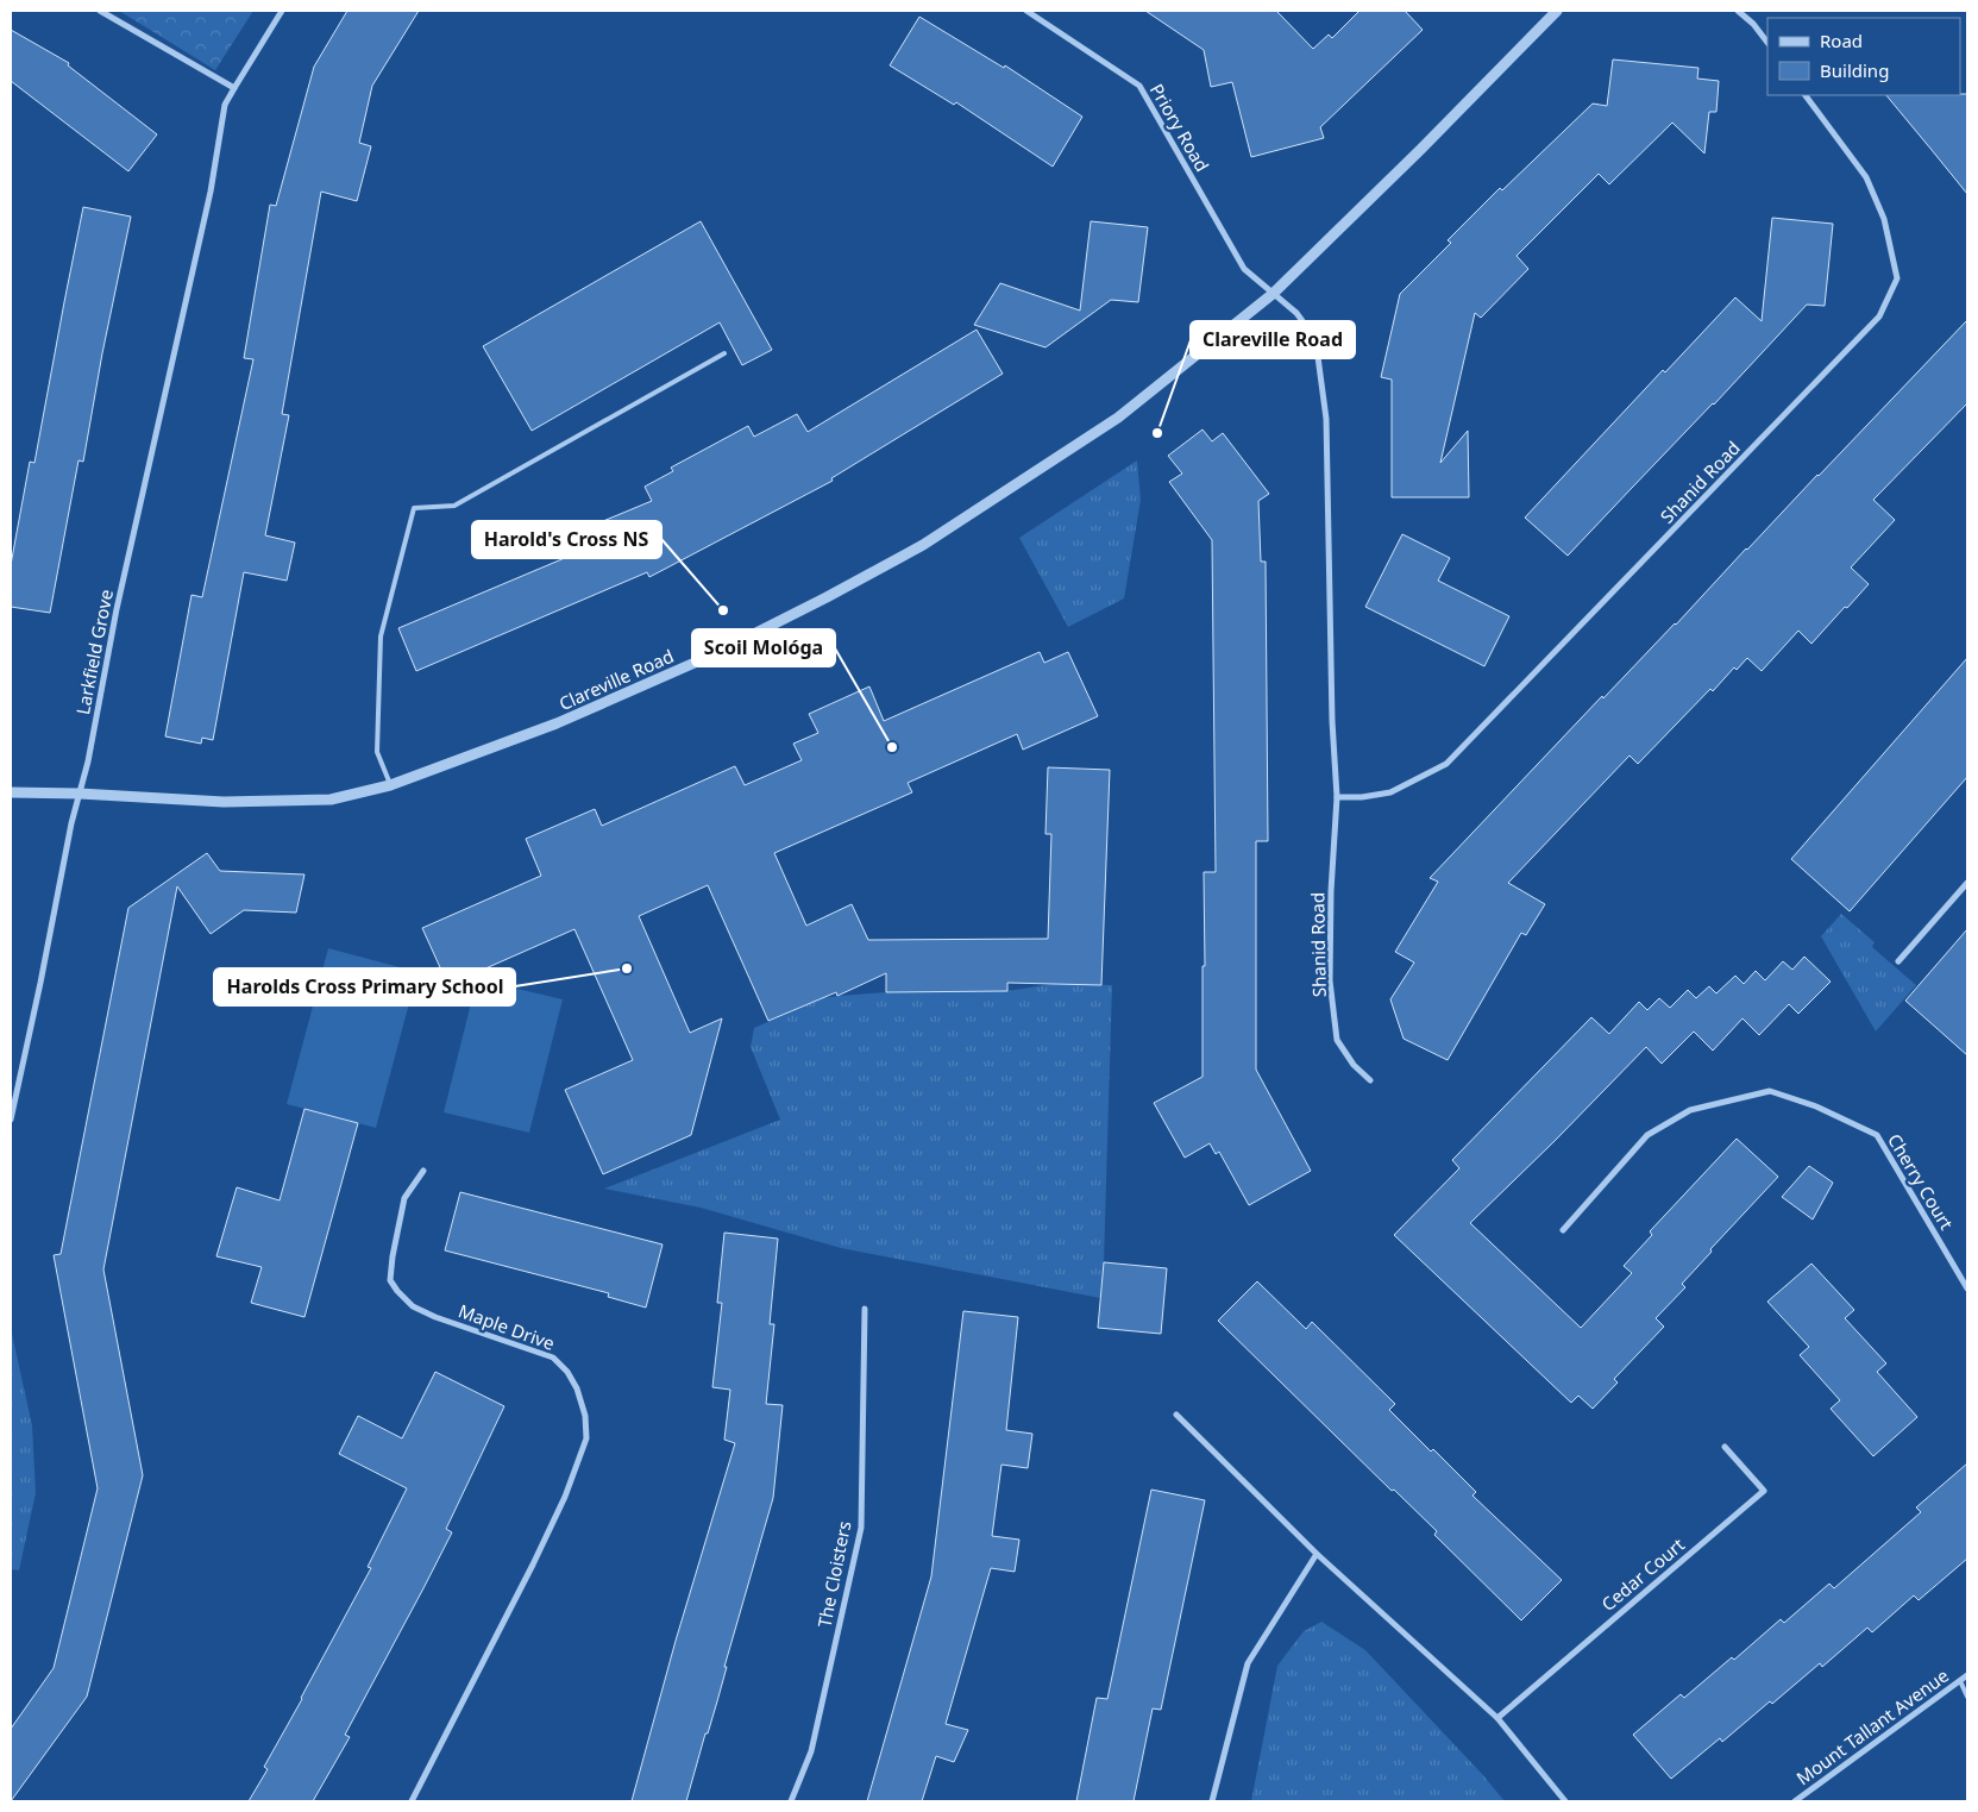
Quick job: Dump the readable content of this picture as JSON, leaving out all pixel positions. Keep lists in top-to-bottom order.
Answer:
{
  "streets": {
    "street": [
      "Priory Road",
      "Shanid Road",
      "Larkfield Grove",
      "Clareville Road",
      "Cherry Court",
      "Maple Drive",
      "The Cloisters",
      "Cedar Court",
      "Mount Tallant Avenue"
    ]
  },
  "crossings": [
    ["Priory Road", "Shanid Road"],
    ["Priory Road", "Clareville Road"],
    ["Shanid Road", "Clareville Road"],
    ["Larkfield Grove", "Clareville Road"]
  ],
  "places": [
    "Clareville Road",
    "Harold's Cross NS",
    "Scoil Mológa",
    "Harolds Cross Primary School"
  ],
  "legend": ["Road", "Building"]
}
